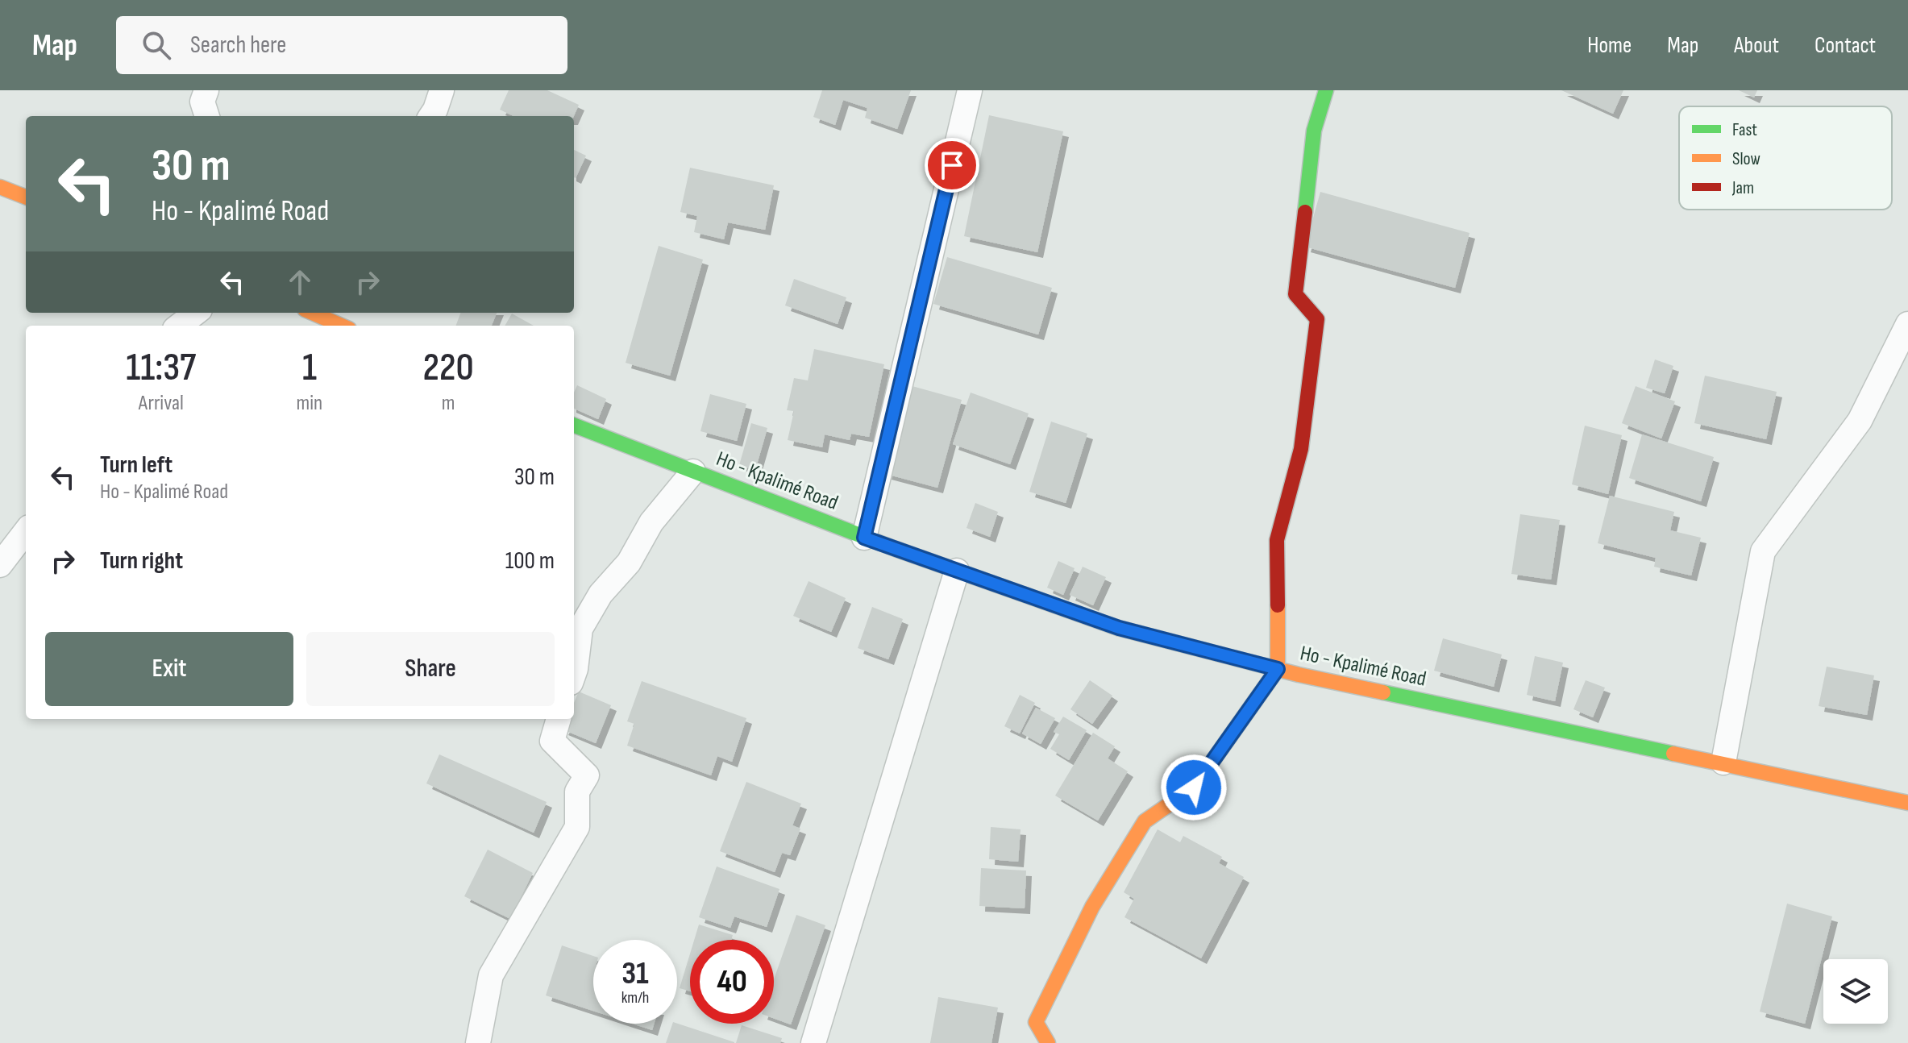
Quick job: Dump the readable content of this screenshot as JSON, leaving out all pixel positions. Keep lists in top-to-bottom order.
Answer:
{
  "streets": {
    "main road": ["Ho - Kpalimé Road"]
  },
  "legend": ["Fast", "Slow", "Jam"],
  "page": {
    "header": "Map",
    "search": "Search here",
    "nav": [
      "Home",
      "Map",
      "About",
      "Contact"
    ],
    "turn": ["30 m", "Ho - Kpalimé Road"],
    "eta": [
      "11:37",
      "Arrival",
      "1",
      "min",
      "220",
      "m"
    ],
    "list": [
      {
        "name": "Turn left",
        "note": "Ho - Kpalimé Road",
        "value": "30 m"
      },
      {
        "name": "Turn right",
        "value": "100 m"
      }
    ],
    "buttons": ["Exit", "Share"],
    "speed": "31 km/h",
    "limit": "40"
  }
}
